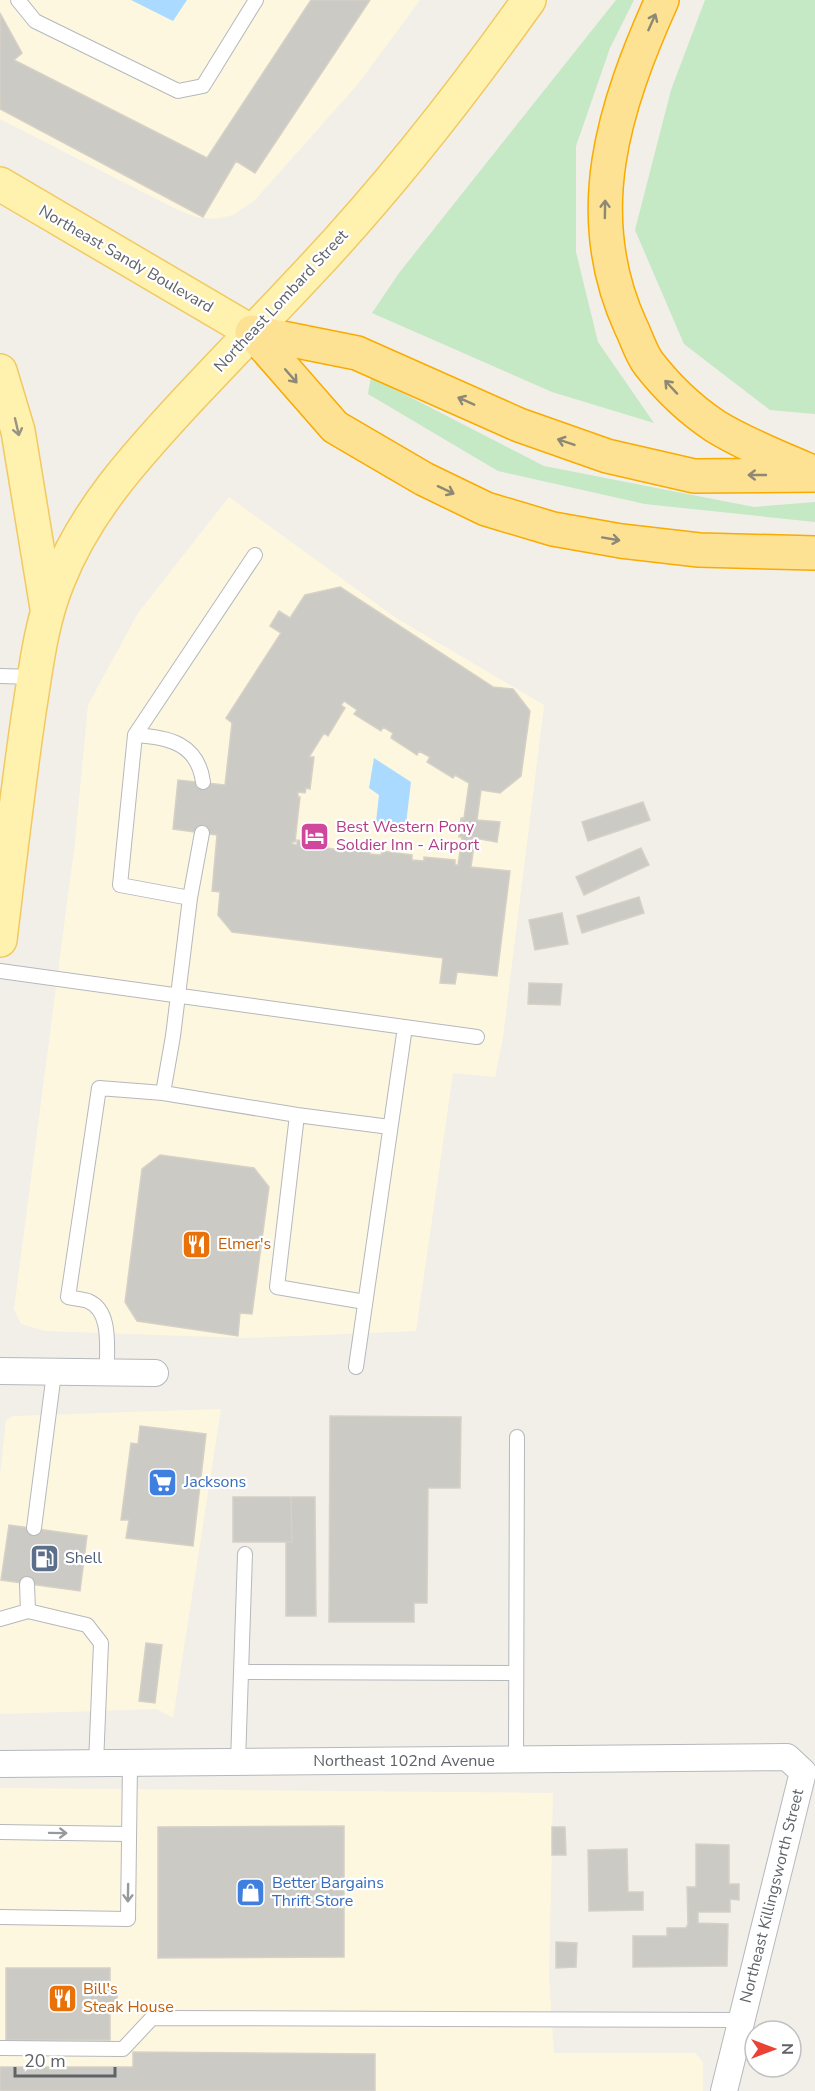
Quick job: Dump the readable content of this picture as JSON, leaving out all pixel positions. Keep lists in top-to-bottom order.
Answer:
{
  "streets": {
    "main road": ["Northeast Sandy Boulevard", "Northeast Lombard Street"],
    "street": ["Northeast 102nd Avenue", "Northeast Killingsworth Street"]
  },
  "crossings": [
    ["Northeast Sandy Boulevard", "Northeast Lombard Street"],
    ["Northeast 102nd Avenue", "Northeast Killingsworth Street"]
  ],
  "places": {
    "hotel": ["Best Western Pony Soldier Inn - Airport"],
    "restaurant": ["Elmer's", "Bill's Steak House"],
    "supermarket": ["Jacksons"],
    "fuel station": ["Shell"],
    "shop": ["Better Bargains Thrift Store"]
  },
  "scale_bar": "20 m",
  "north": "right"
}
